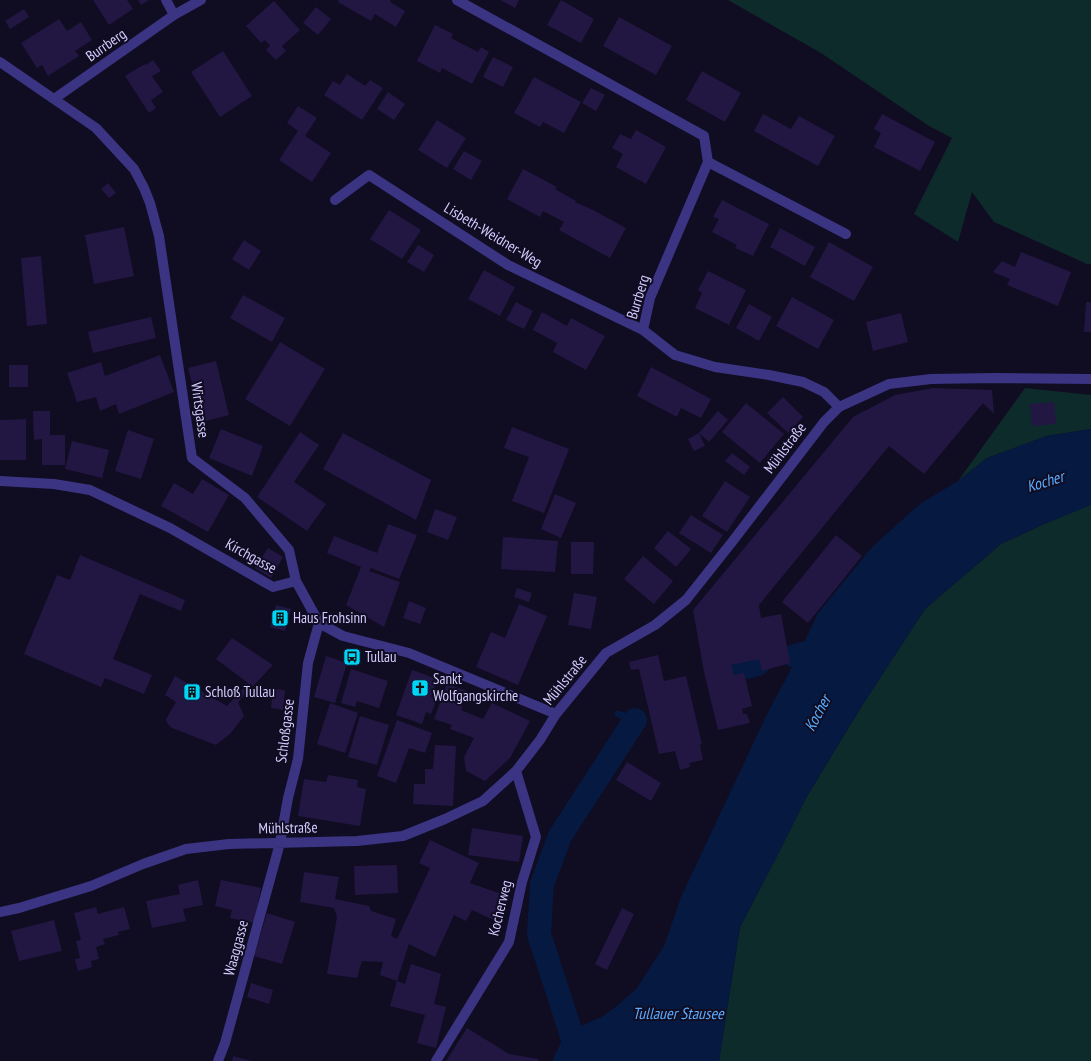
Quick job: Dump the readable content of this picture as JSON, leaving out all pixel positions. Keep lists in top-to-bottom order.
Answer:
{
  "streets": {
    "street": [
      "Burrberg",
      "Lisbeth-Weidner-Weg",
      "Wirtsgasse",
      "Mühlstraße",
      "Kirchgasse",
      "Schloßgasse",
      "Kocherweg",
      "Waaggasse"
    ]
  },
  "crossings": [
    ["Burrberg", "Lisbeth-Weidner-Weg"],
    ["Burrberg", "Wirtsgasse"],
    ["Burrberg", "Mühlstraße"],
    ["Wirtsgasse", "Kirchgasse"],
    ["Mühlstraße", "Schloßgasse"],
    ["Mühlstraße", "Kocherweg"],
    ["Mühlstraße", "Waaggasse"],
    ["Schloßgasse", "Waaggasse"]
  ],
  "water": ["Kocher", "Tullauer Stausee"],
  "places": {
    "building": ["Haus Frohsinn", "Schloß Tullau"],
    "bus stop": ["Tullau"],
    "church": ["Sankt Wolfgangskirche"]
  }
}
